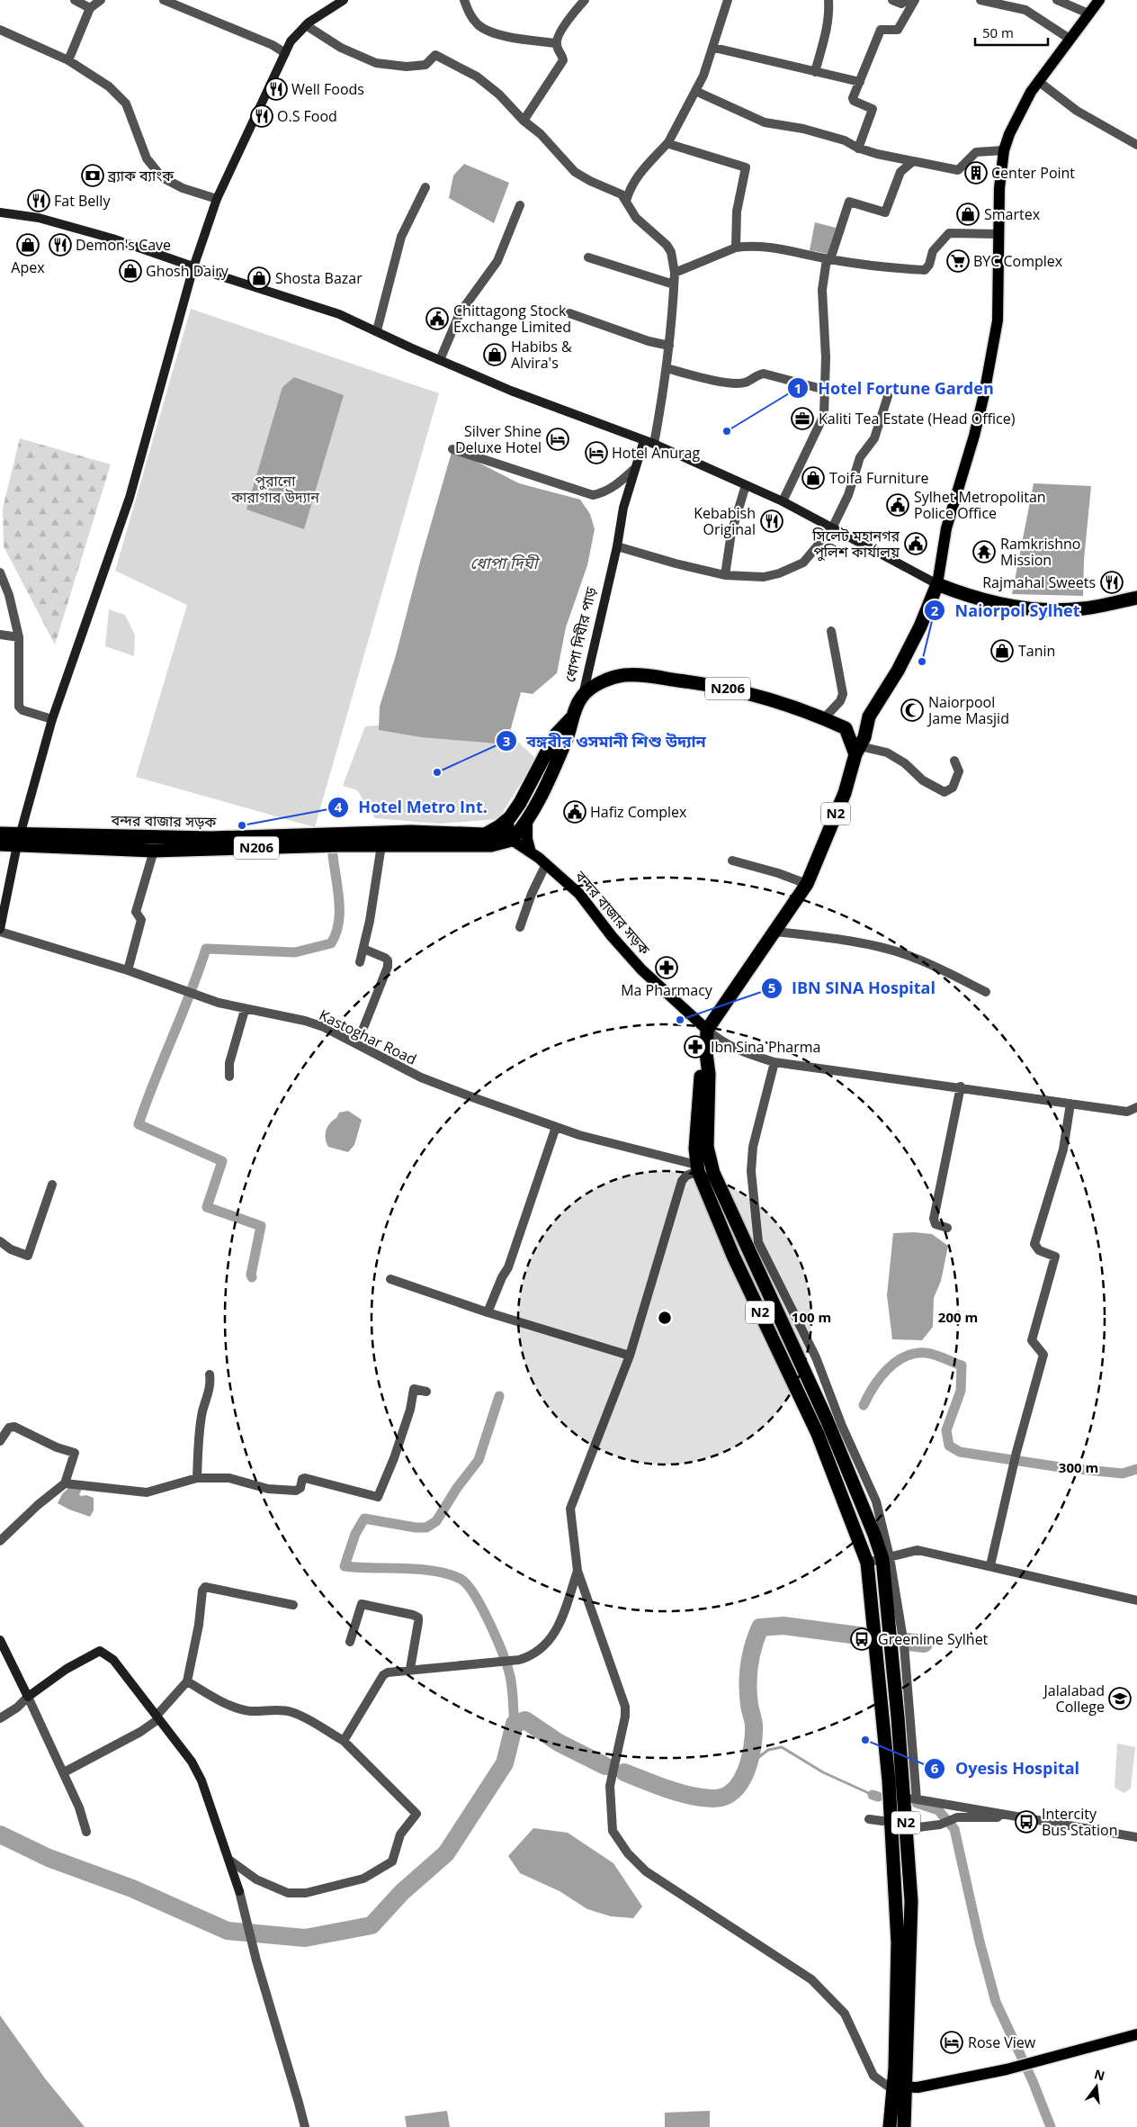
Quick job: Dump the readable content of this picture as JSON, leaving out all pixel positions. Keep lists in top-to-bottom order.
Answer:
{
  "streets": {
    "highway": [
      "ধোপা দিঘীর পাড়",
      "N206",
      "N2",
      "বন্দর বাজার সড়ক"
    ],
    "street": ["Kastoghar Road"]
  },
  "crossings": [
    ["ধোপা দিঘীর পাড়", "N206"],
    ["N206", "বন্দর বাজার সড়ক"],
    ["N2", "বন্দর বাজার সড়ক"],
    ["N2", "Kastoghar Road"]
  ],
  "water": ["ধোপা দিঘী"],
  "parks": ["পুরানো কারাগার উদ্যান"],
  "places": {
    "restaurant": [
      "Well Foods",
      "O.S Food",
      "Fat Belly",
      "Demon's Cave",
      "Kebabish Original",
      "Rajmahal Sweets"
    ],
    "building": ["Center Point"],
    "bank": ["ব্র্যাক ব্যাংক"],
    "shop": [
      "Smartex",
      "Apex",
      "Ghosh Dairy",
      "Shosta Bazar",
      "Habibs & Alvira's",
      "Toifa Furniture",
      "Tanin"
    ],
    "supermarket": ["BYC Complex"],
    "public building": [
      "Chittagong Stock Exchange Limited",
      "Sylhet Metropolitan Police Office",
      "সিলেট মহানগর পুলিশ কার্যালয়",
      "Hafiz Complex"
    ],
    "office": ["Kaliti Tea Estate (Head Office)"],
    "other": [
      "Hotel Fortune Garden",
      "Naiorpol Sylhet",
      "বঙ্গবীর ওসমানী শিশু উদ্যান",
      "Hotel Metro Int.",
      "IBN SINA Hospital",
      "Oyesis Hospital"
    ],
    "hotel": ["Silver Shine Deluxe Hotel", "Hotel Anurag", "Rose View"],
    "temple": ["Ramkrishno Mission"],
    "mosque": ["Naiorpool Jame Masjid"],
    "pharmacy": ["Ma Pharmacy", "Ibn Sina Pharma"],
    "bus stop": ["Greenline Sylhet", "Intercity Bus Station"],
    "school or university": ["Jalalabad College"]
  },
  "scale_bar": "50 m",
  "north": "top",
  "rings": ["100 m", "200 m", "300 m"]
}
